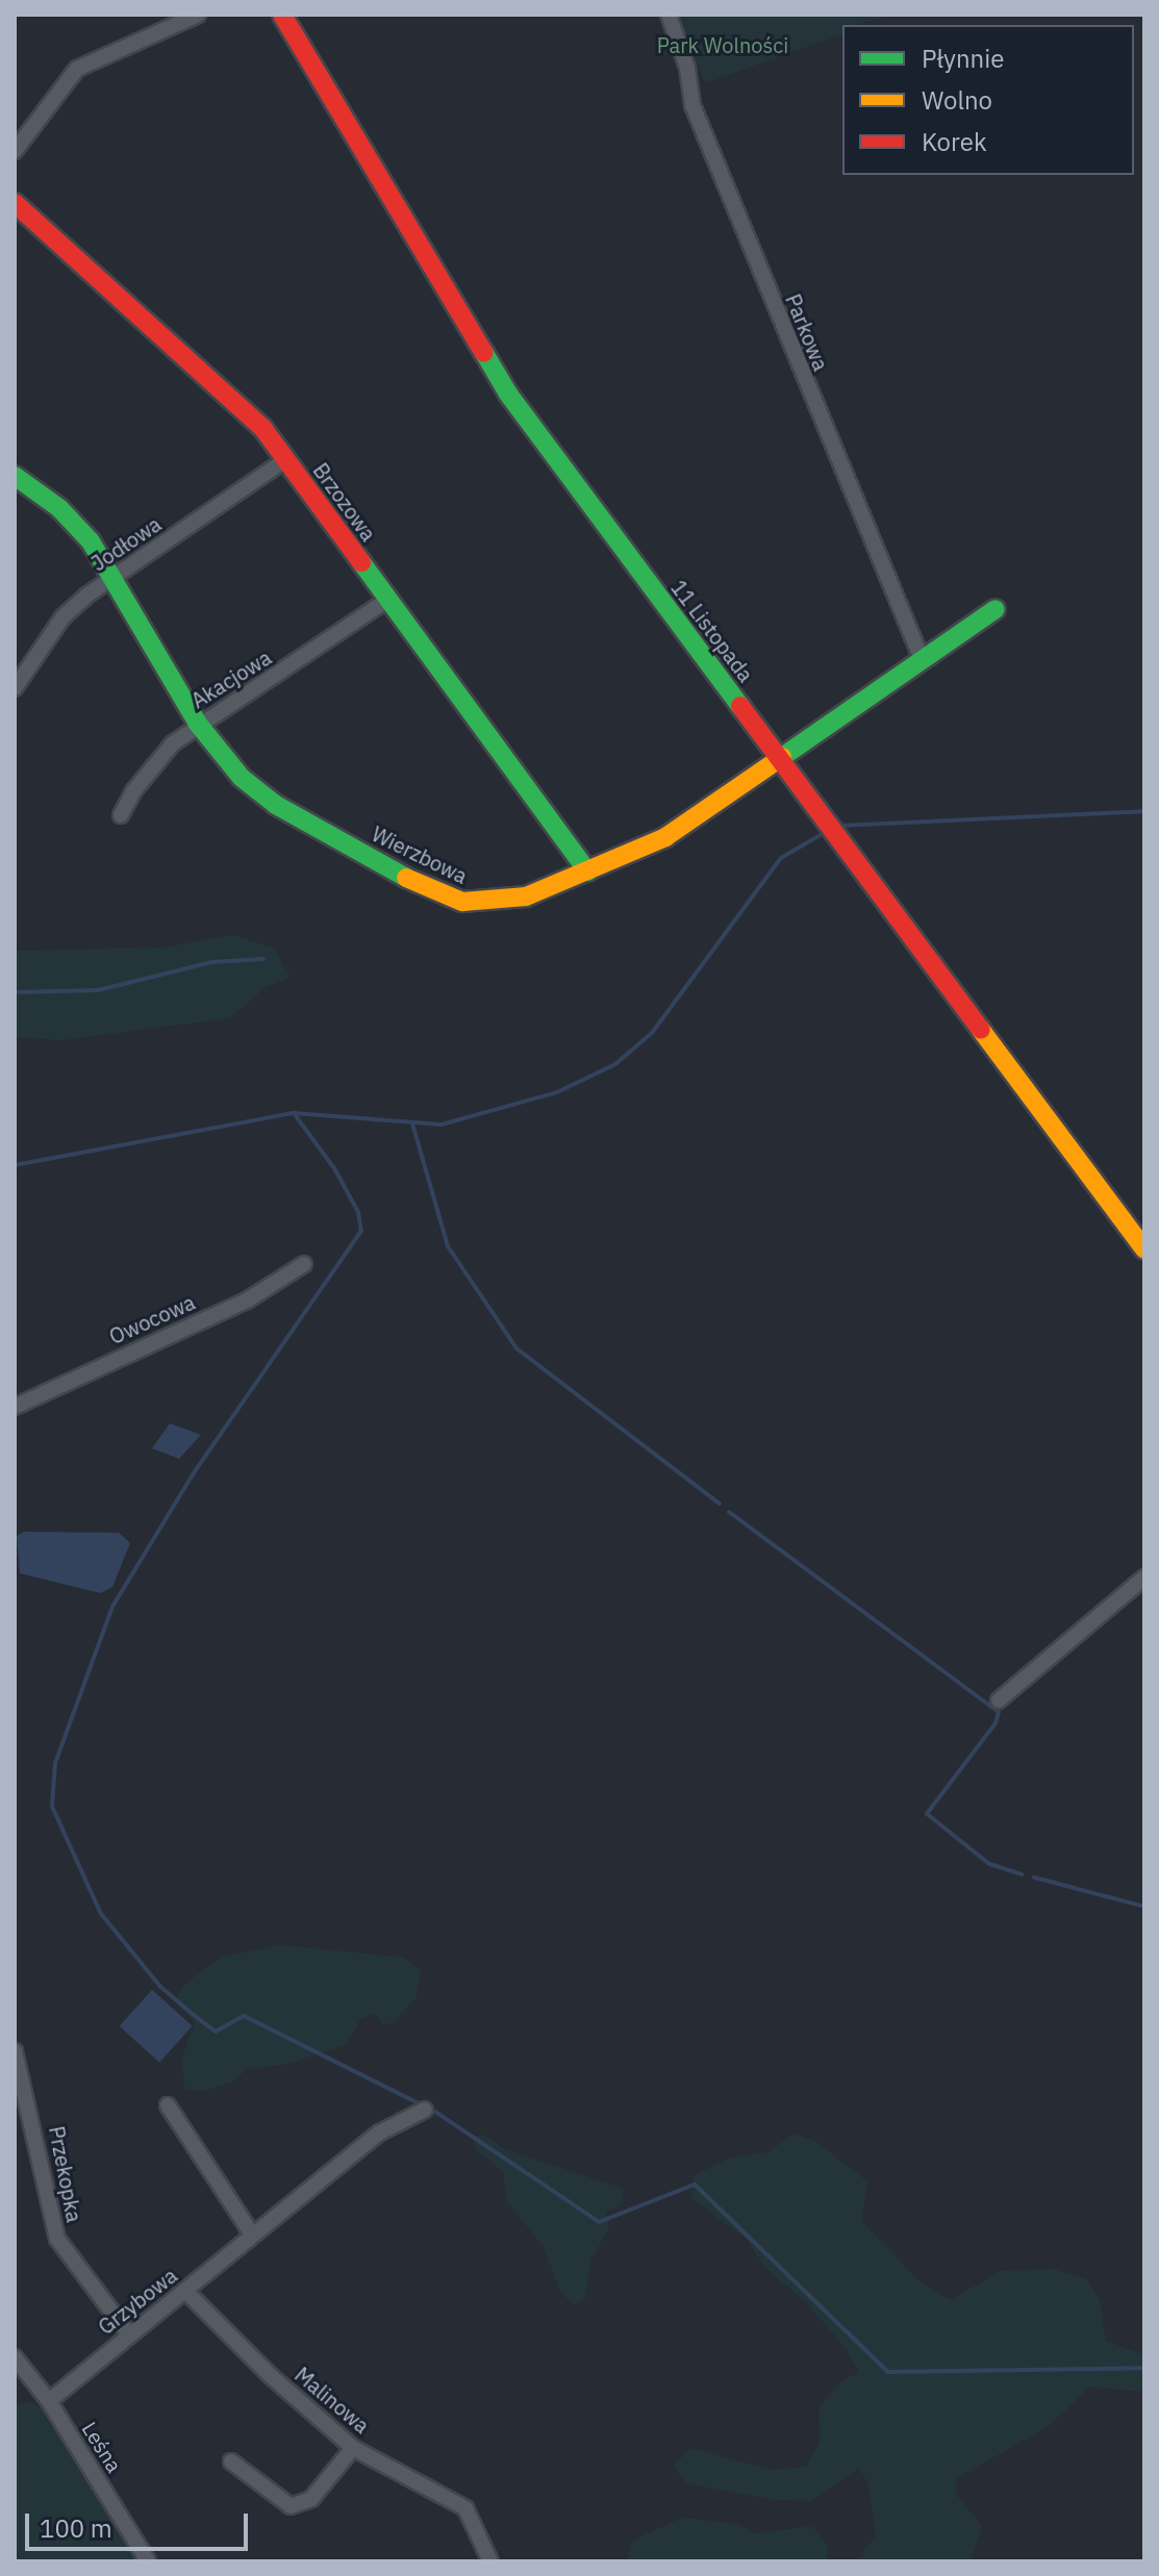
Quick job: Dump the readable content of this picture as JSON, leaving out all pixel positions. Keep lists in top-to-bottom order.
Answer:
{
  "streets": {
    "street": [
      "Parkowa",
      "Brzozowa",
      "Jodłowa",
      "11 Listopada",
      "Akacjowa",
      "Wierzbowa",
      "Owocowa",
      "Przekopka",
      "Grzybowa",
      "Malinowa",
      "Leśna"
    ]
  },
  "crossings": [
    ["Parkowa", "Wierzbowa"],
    ["Brzozowa", "Jodłowa"],
    ["Brzozowa", "Akacjowa"],
    ["Brzozowa", "Wierzbowa"],
    ["Jodłowa", "Wierzbowa"],
    ["11 Listopada", "Wierzbowa"],
    ["Akacjowa", "Wierzbowa"],
    ["Przekopka", "Grzybowa"],
    ["Grzybowa", "Malinowa"],
    ["Grzybowa", "Leśna"]
  ],
  "parks": ["Park Wolności"],
  "legend": ["Płynnie", "Wolno", "Korek"],
  "scale_bar": "100 m"
}
